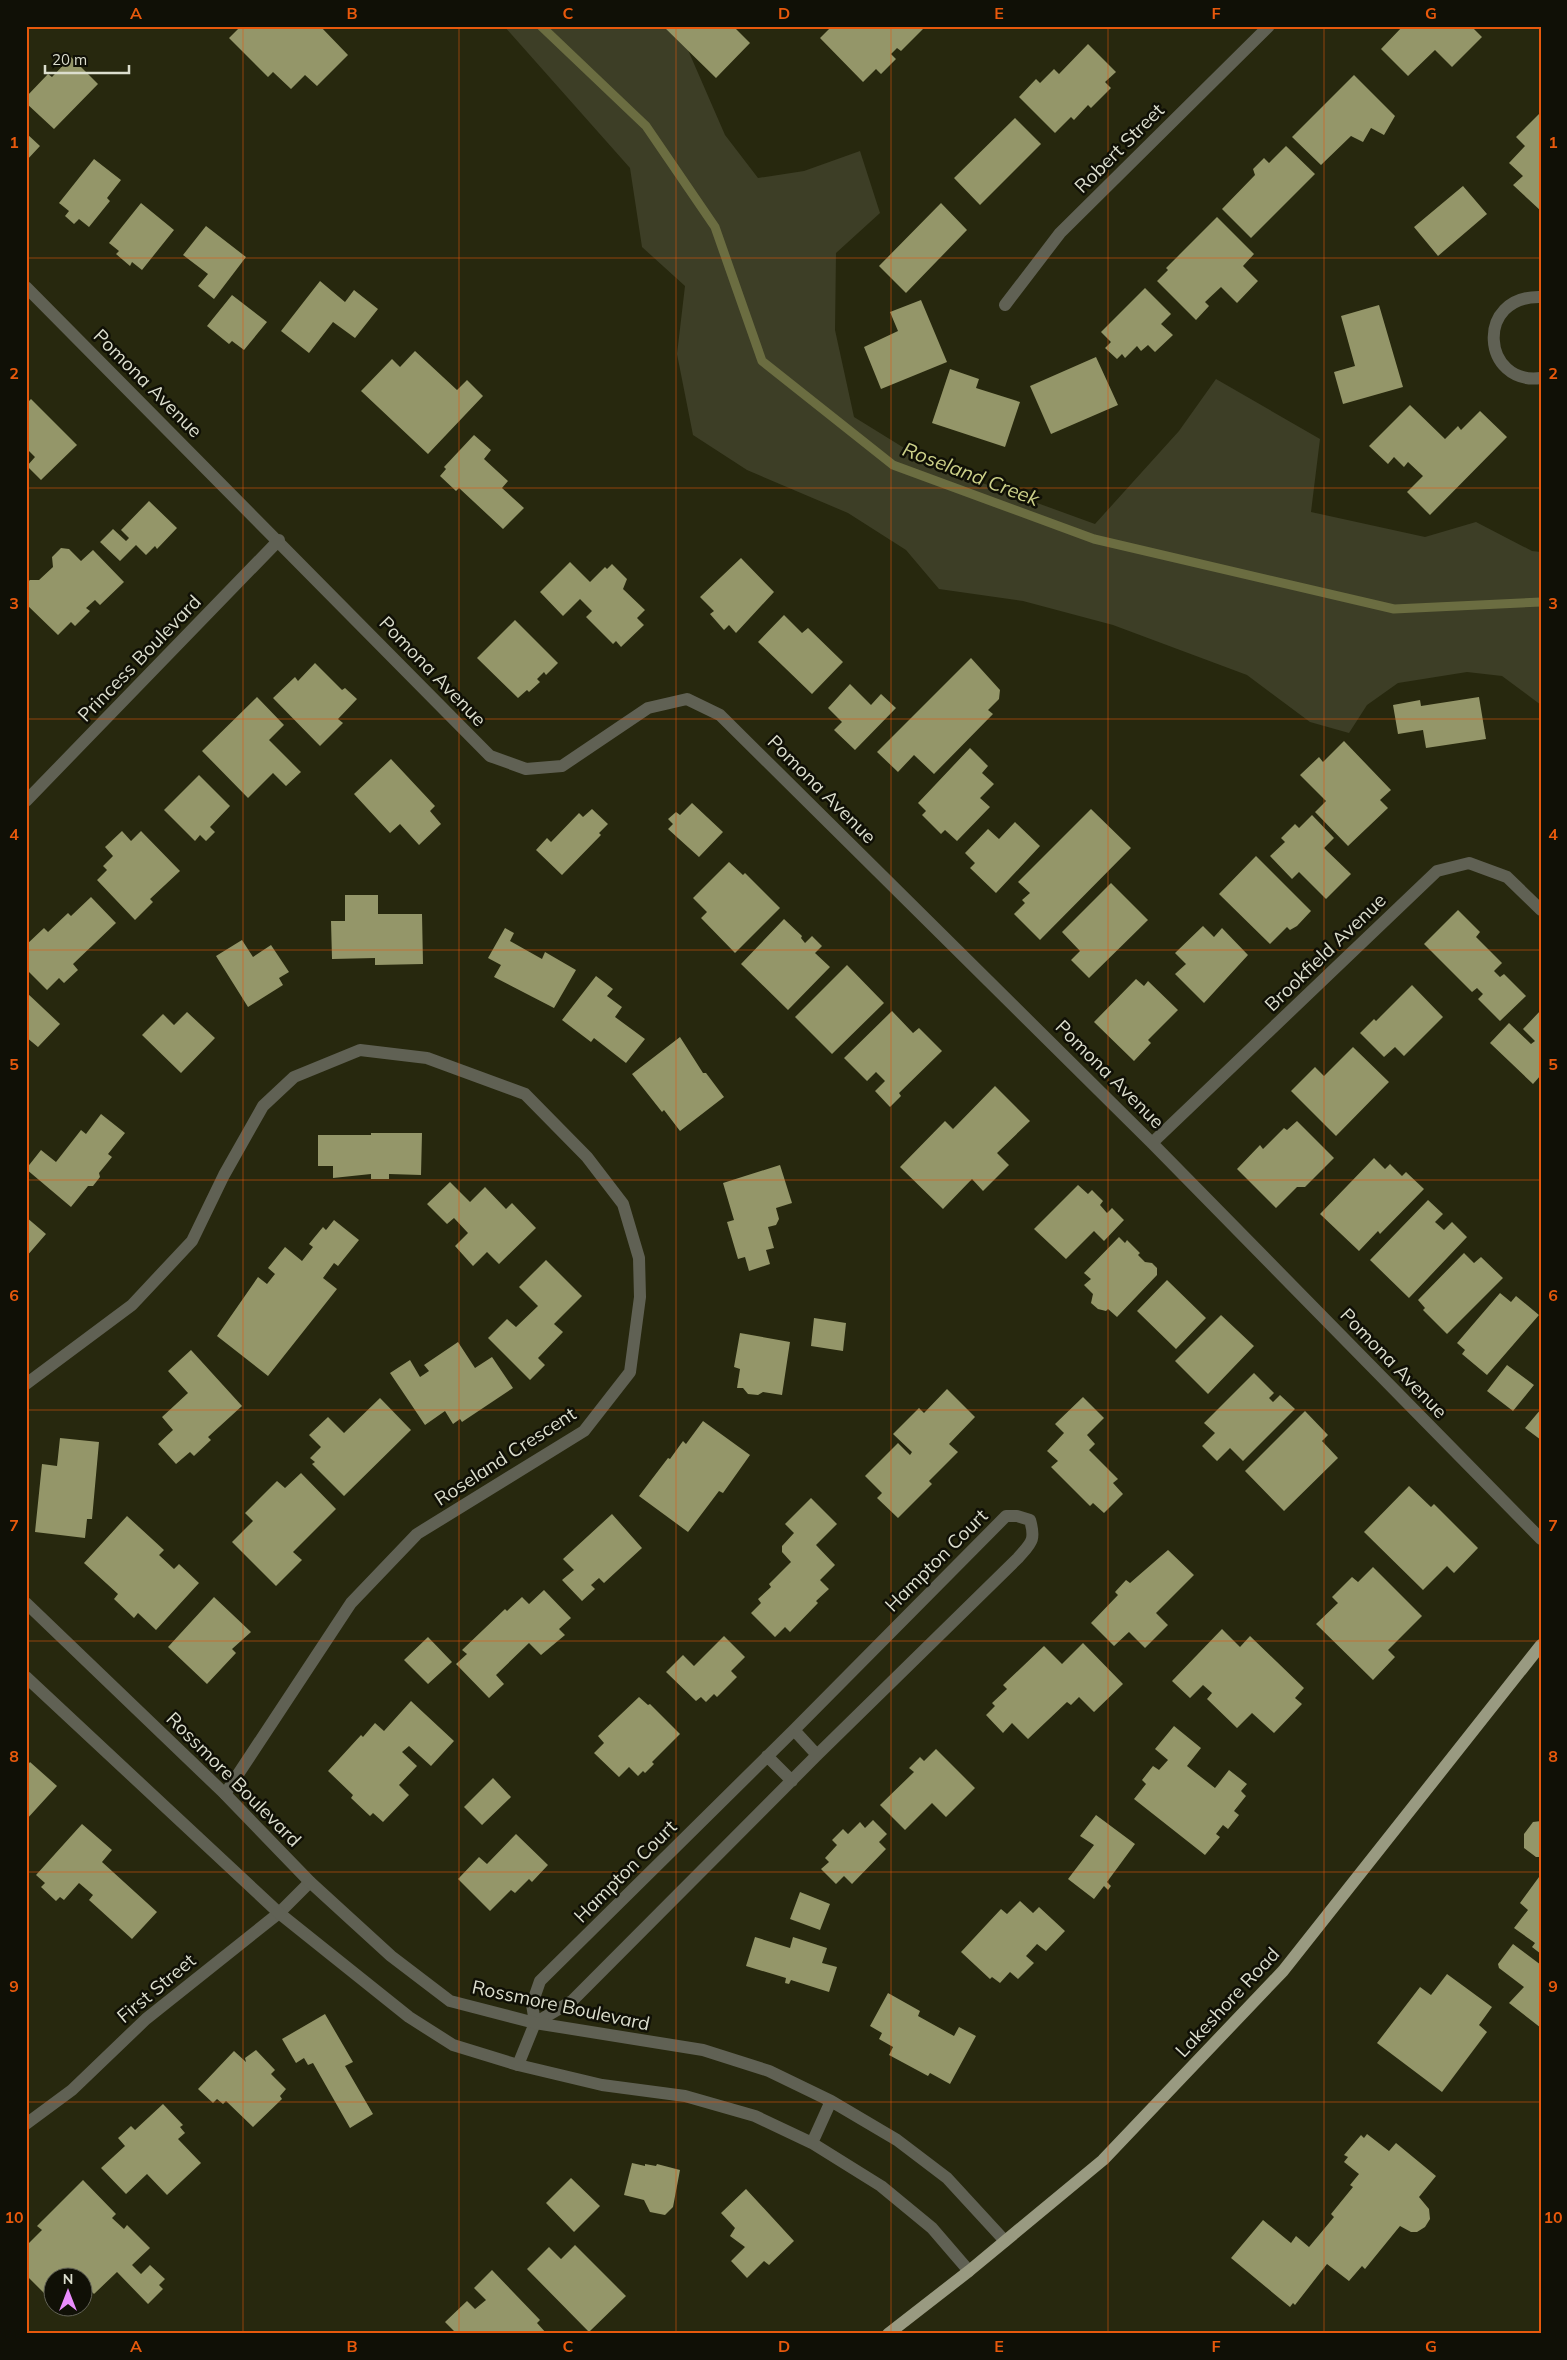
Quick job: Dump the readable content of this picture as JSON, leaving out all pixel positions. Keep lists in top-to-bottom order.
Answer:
{
  "streets": {
    "main road": ["Lakeshore Road"],
    "street": [
      "Robert Street",
      "Pomona Avenue",
      "Princess Boulevard",
      "Brookfield Avenue",
      "Roseland Crescent",
      "Hampton Court",
      "Rossmore Boulevard",
      "First Street"
    ]
  },
  "crossings": [
    ["Pomona Avenue", "Princess Boulevard"],
    ["Pomona Avenue", "Brookfield Avenue"],
    ["Roseland Crescent", "Rossmore Boulevard"],
    ["Hampton Court", "Rossmore Boulevard"],
    ["Rossmore Boulevard", "First Street"],
    ["Rossmore Boulevard", "Lakeshore Road"]
  ],
  "water": ["Roseland Creek"],
  "scale_bar": "20 m",
  "north": "top",
  "grid": {
    "columns": [
      "A",
      "B",
      "C",
      "D",
      "E",
      "F",
      "G"
    ],
    "rows": [
      "1",
      "2",
      "3",
      "4",
      "5",
      "6",
      "7",
      "8",
      "9",
      "10"
    ]
  }
}
